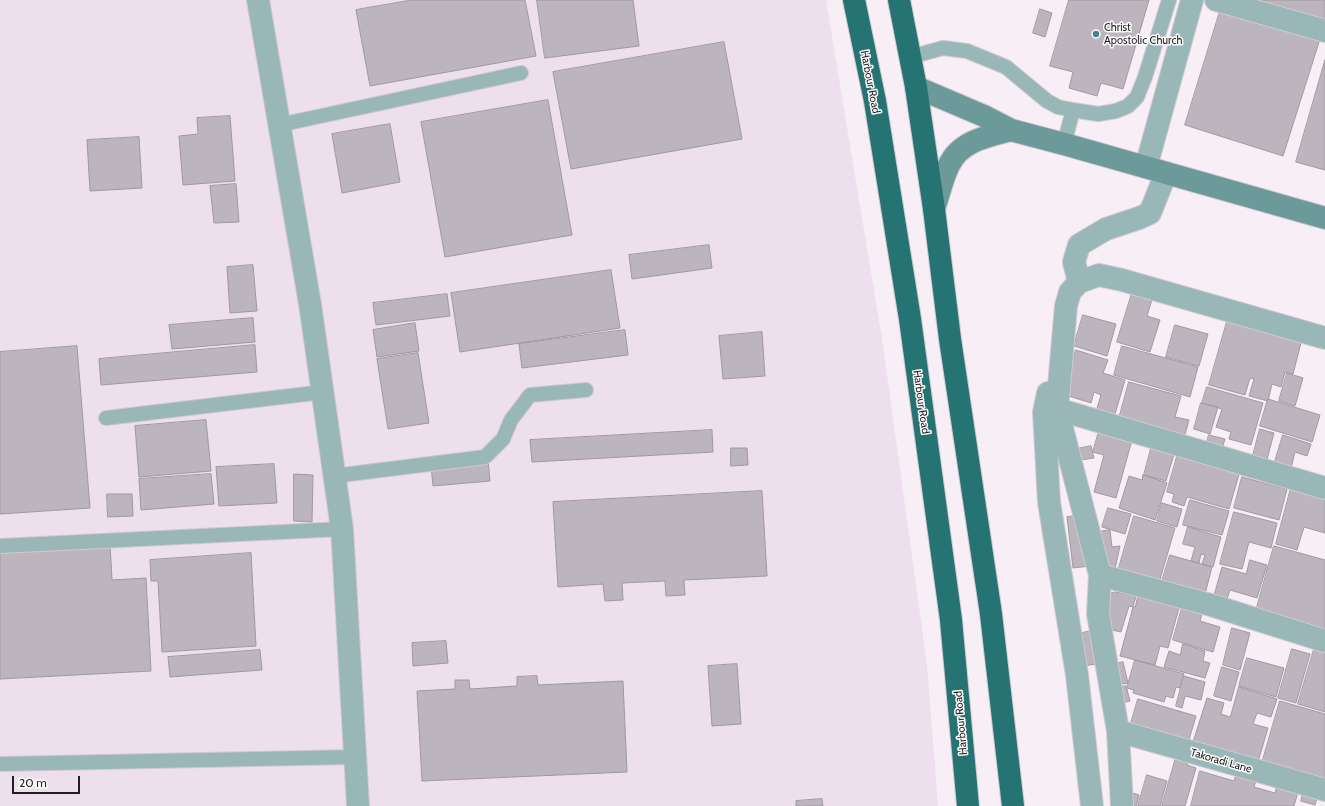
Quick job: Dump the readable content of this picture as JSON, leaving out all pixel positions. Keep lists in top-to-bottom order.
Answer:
{
  "streets": {
    "highway": ["Harbour Road"],
    "street": ["Takoradi Lane"]
  },
  "places": ["Christ Apostolic Church"],
  "scale_bar": "20 m"
}
